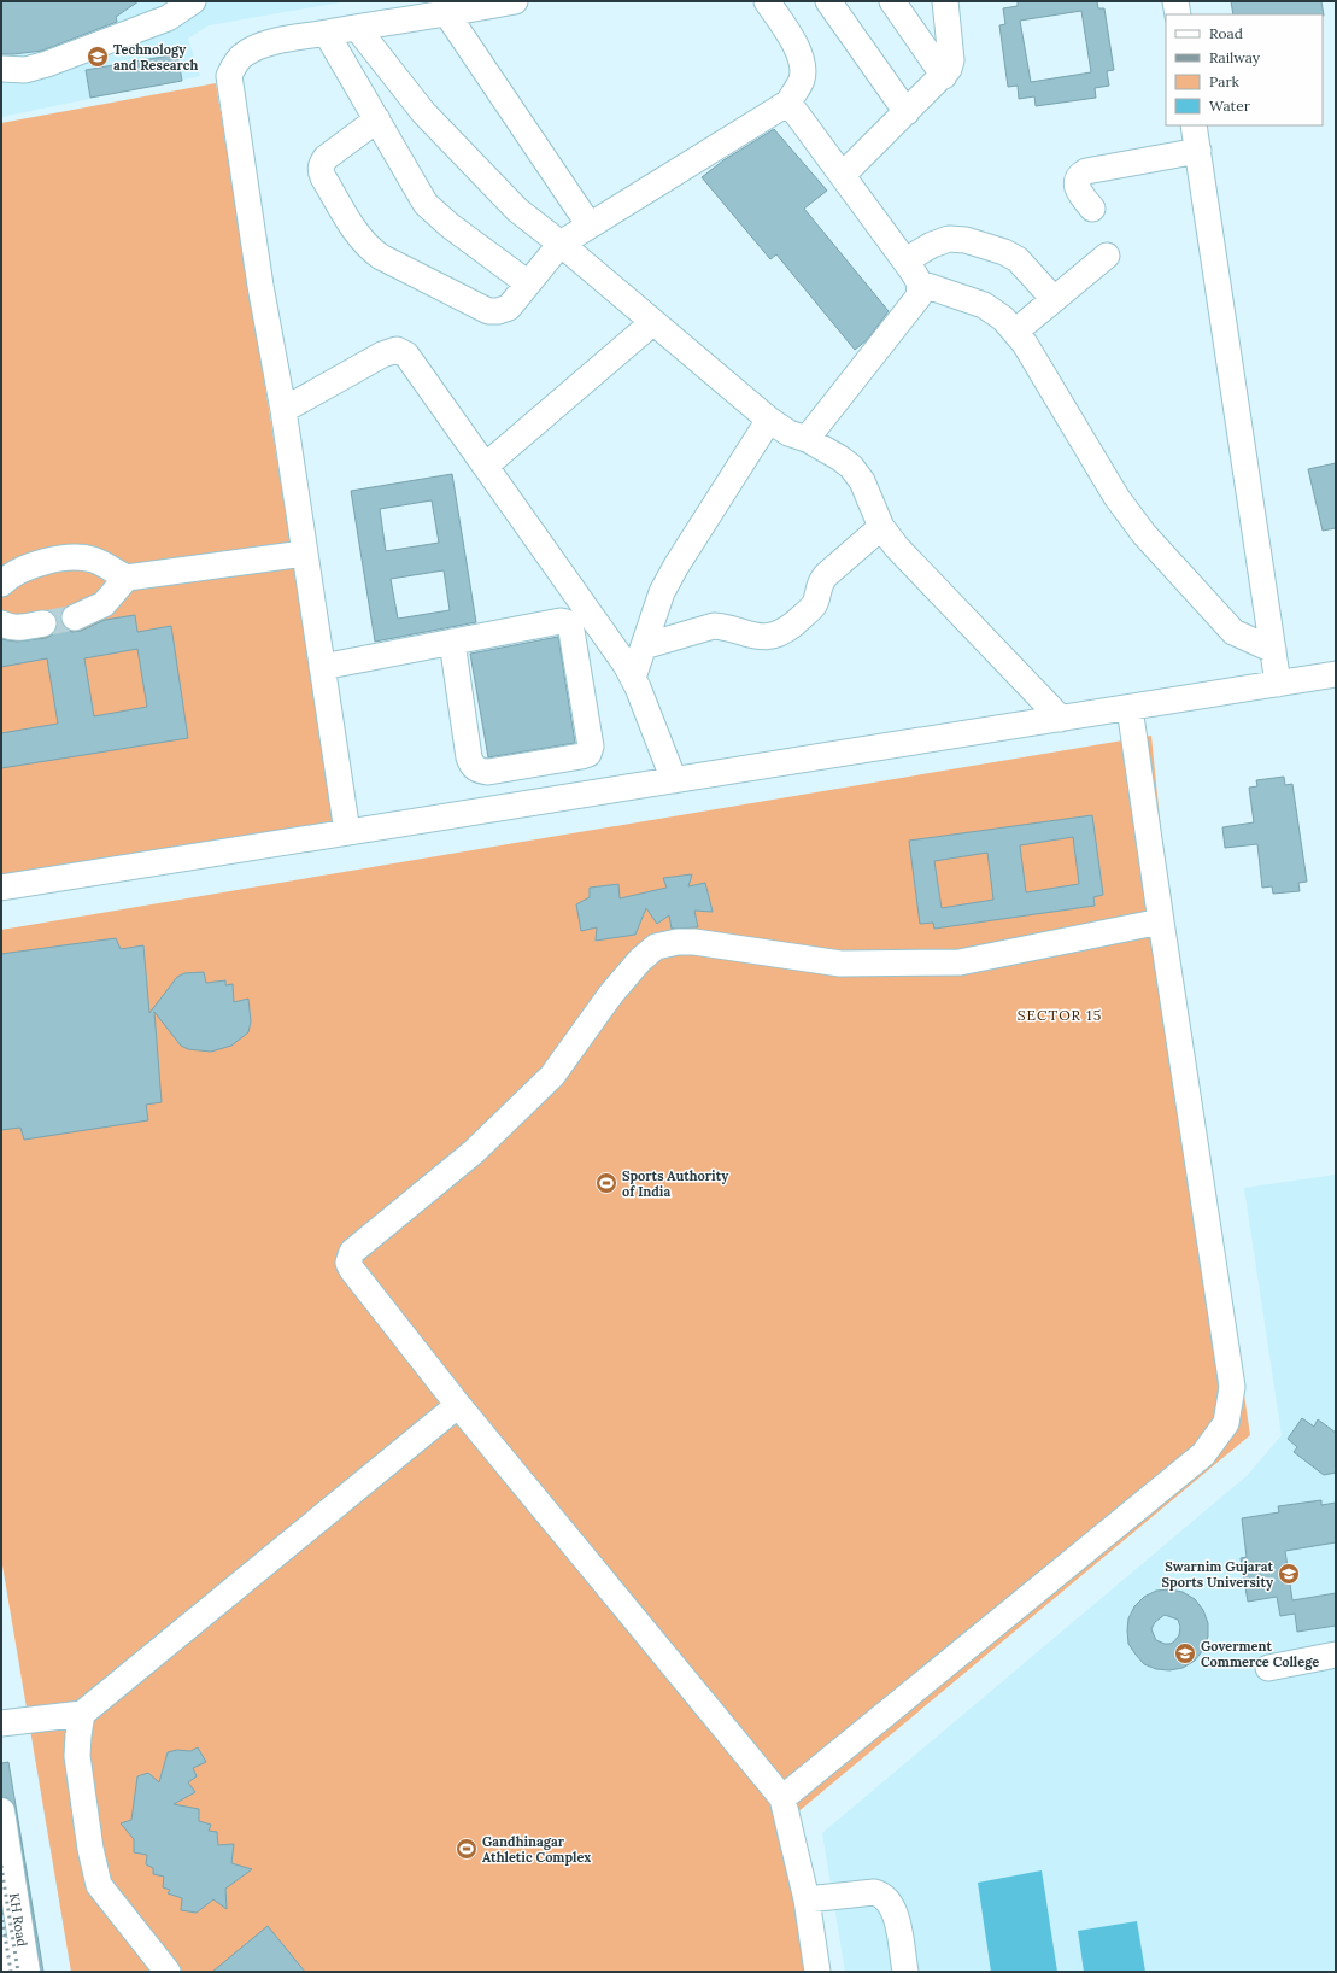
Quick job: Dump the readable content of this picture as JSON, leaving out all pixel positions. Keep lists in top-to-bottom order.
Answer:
{
  "streets": {
    "main road": ["KH Road"]
  },
  "districts": ["SECTOR 15"],
  "places": {
    "school or university": ["Technology and Research", "Swarnim Gujarat Sports University", "Goverment Commerce College"],
    "sports": ["Sports Authority of India", "Gandhinagar Athletic Complex"]
  },
  "legend": [
    "Road",
    "Railway",
    "Park",
    "Water"
  ]
}
